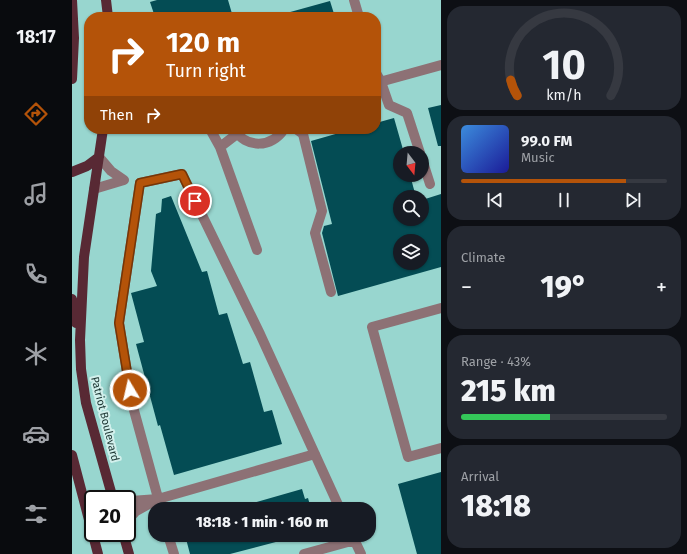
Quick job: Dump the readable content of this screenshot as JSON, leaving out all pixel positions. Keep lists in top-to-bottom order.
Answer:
{
  "streets": {
    "main road": ["Patriot Boulevard"]
  },
  "north": "bottom",
  "page": {
    "tabs": "18:17",
    "turn": ["120 m", "Turn right"],
    "then": "Then",
    "song": ["99.0 FM", "Music"],
    "tile": [
      "Climate",
      ["Range · 43%", "215 km"],
      ["Arrival", "18:18"]
    ],
    "heat": ["−", "19°", "+"],
    "limit": "20",
    "trip": "18:18 · 1 min · 160 m",
    "gauge": ["10", "km/h"]
  }
}
